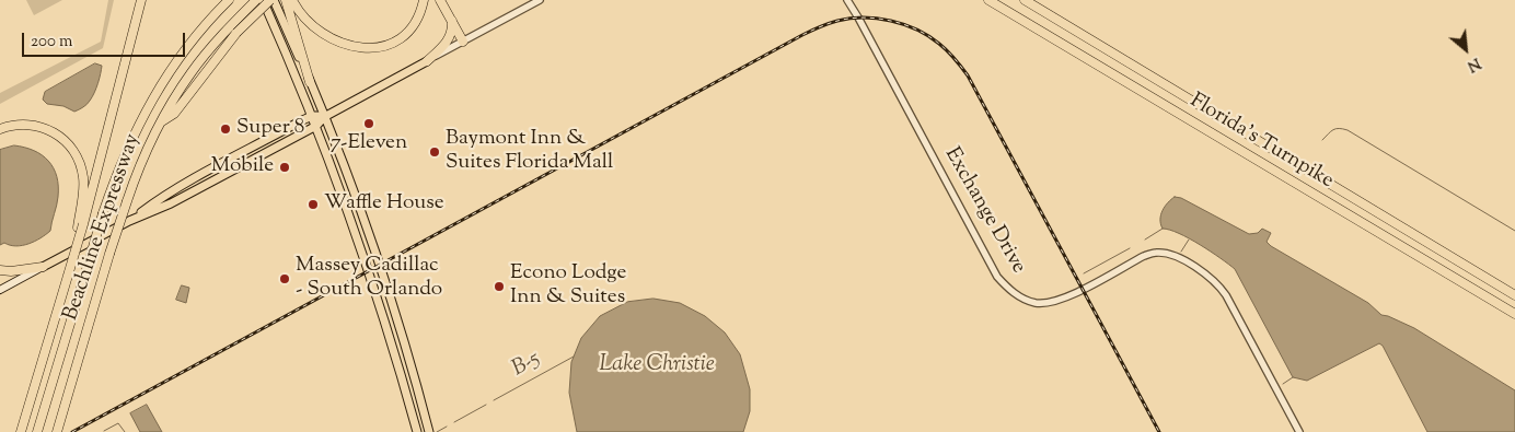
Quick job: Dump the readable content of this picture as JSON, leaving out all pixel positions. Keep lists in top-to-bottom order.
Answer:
{
  "streets": {
    "highway": ["Florida's Turnpike", "Beachline Expressway"],
    "street": ["Exchange Drive"]
  },
  "water": ["B-5", "Lake Christie"],
  "places": [
    "7-Eleven",
    "Super 8",
    "Baymont Inn & Suites Florida Mall",
    "Mobile",
    "Waffle House",
    "Massey Cadillac - South Orlando",
    "Econo Lodge Inn & Suites"
  ],
  "scale_bar": "200 m",
  "north": "bottom right"
}
